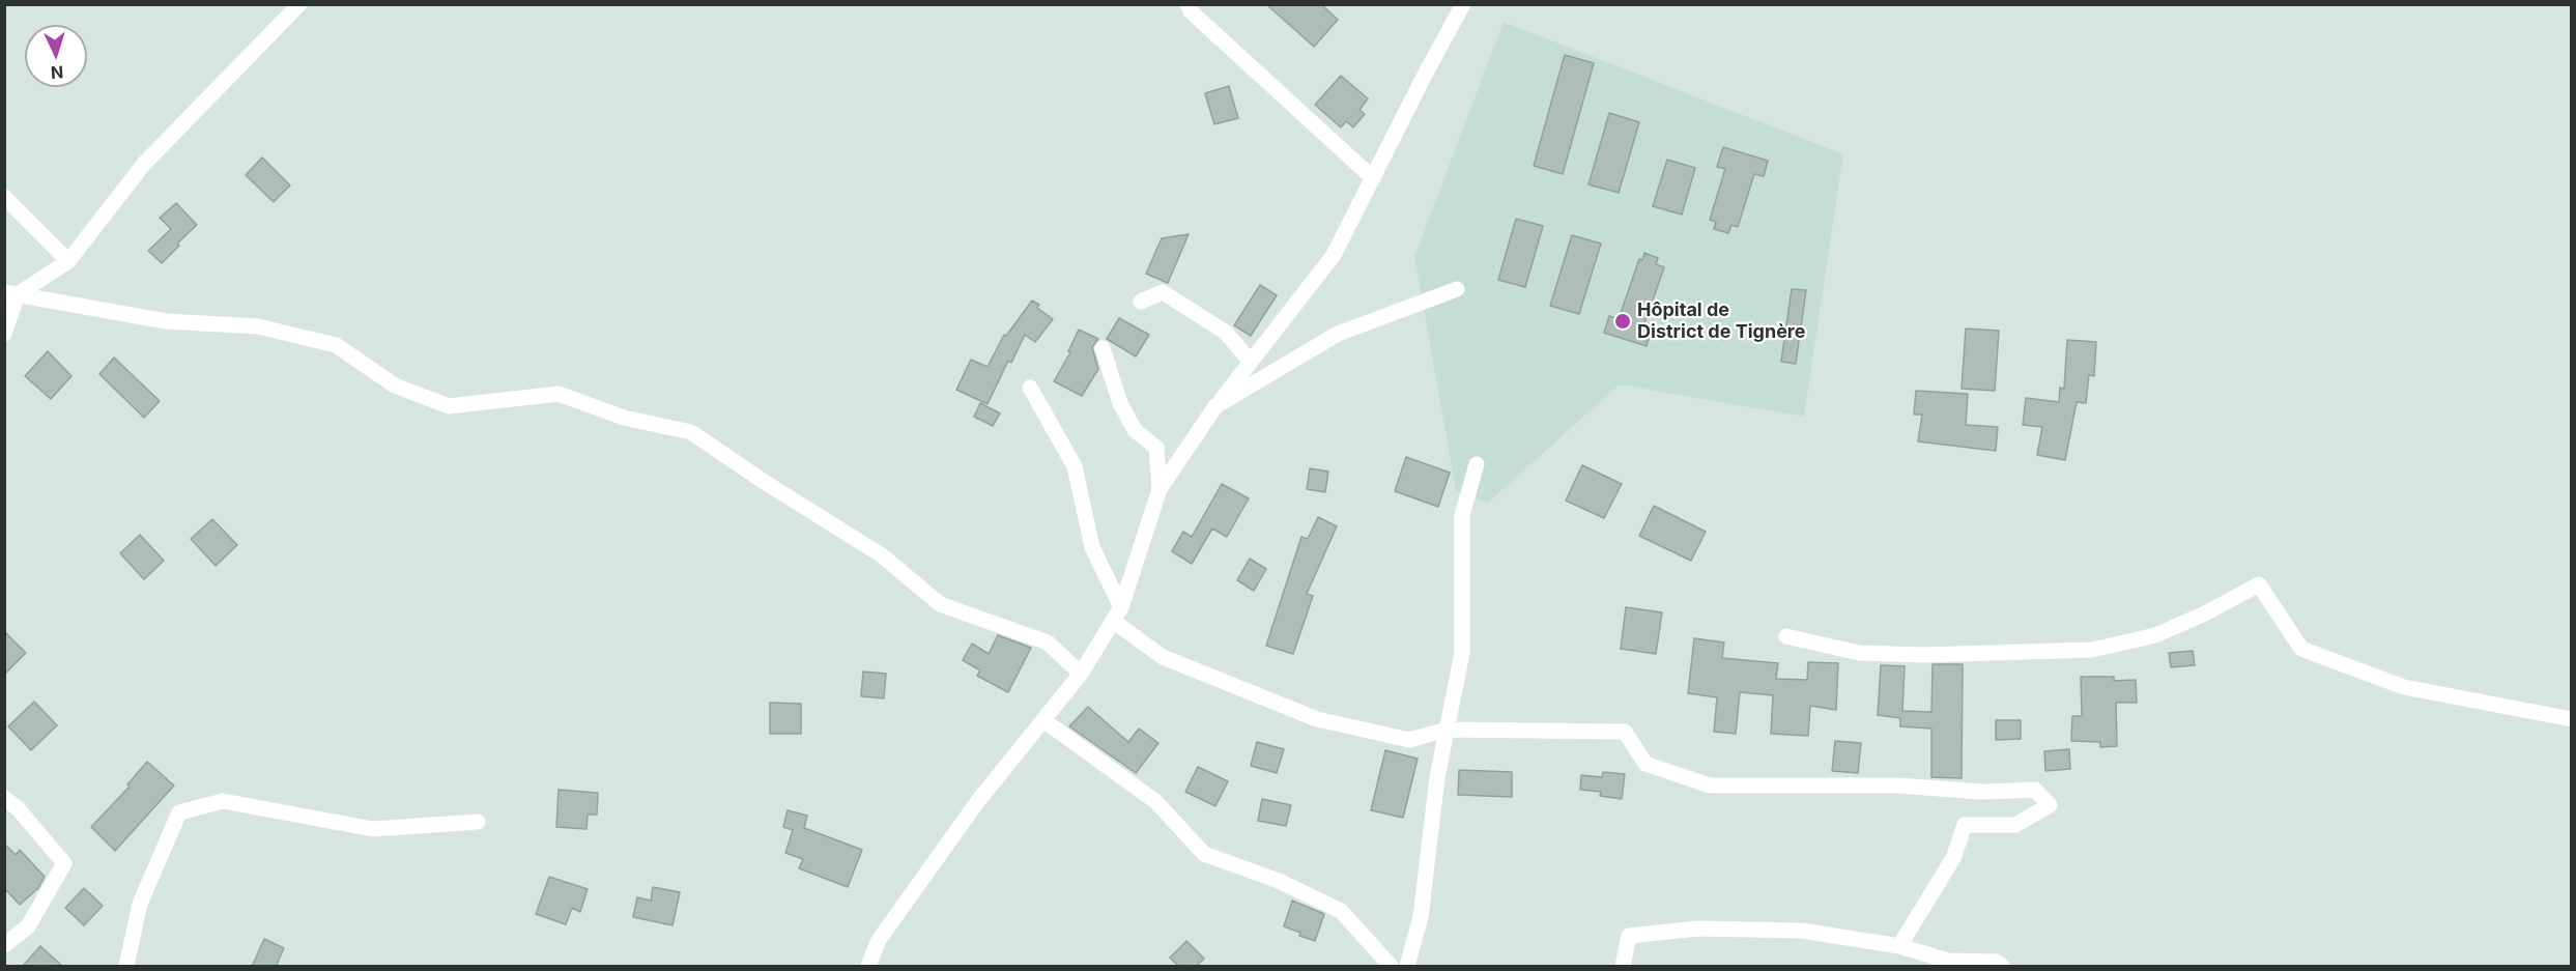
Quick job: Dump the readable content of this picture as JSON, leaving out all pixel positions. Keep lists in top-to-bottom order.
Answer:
{
  "places": ["Hôpital de District de Tignère"],
  "north": "bottom"
}
